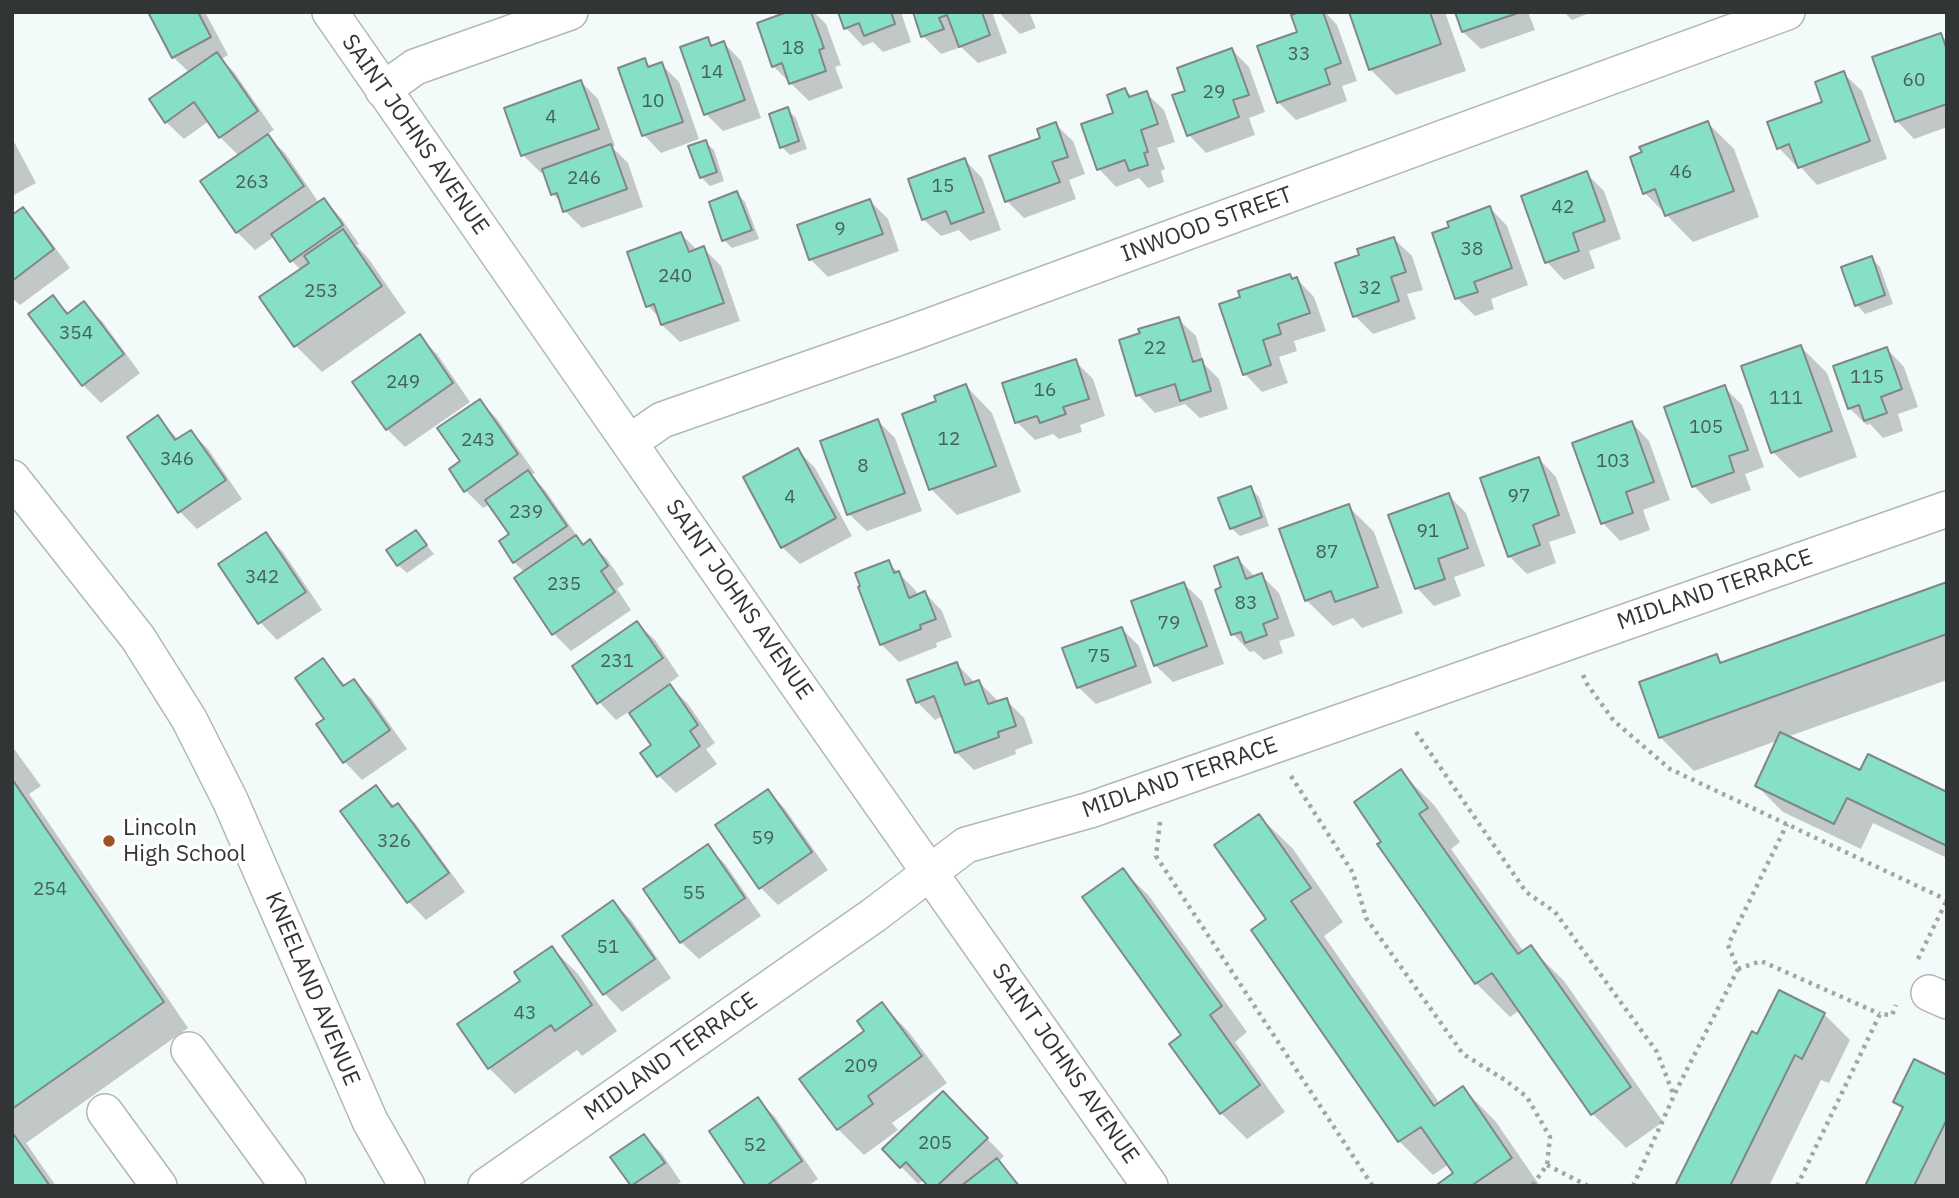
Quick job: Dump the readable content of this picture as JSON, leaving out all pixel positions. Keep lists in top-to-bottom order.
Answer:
{
  "streets": {
    "street": [
      "SAINT JOHNS AVENUE",
      "INWOOD STREET",
      "MIDLAND TERRACE",
      "KNEELAND AVENUE"
    ]
  },
  "crossings": [
    ["SAINT JOHNS AVENUE", "INWOOD STREET"],
    ["SAINT JOHNS AVENUE", "MIDLAND TERRACE"]
  ],
  "places": ["Lincoln High School"],
  "house_numbers": [
    "18",
    "33",
    "14",
    "60",
    "29",
    "10",
    "4",
    "46",
    "246",
    "263",
    "15",
    "42",
    "9",
    "38",
    "240",
    "32",
    "253",
    "354",
    "22",
    "115",
    "249",
    "16",
    "111",
    "105",
    "12",
    "243",
    "346",
    "103",
    "8",
    "97",
    "4",
    "239",
    "91",
    "87",
    "342",
    "235",
    "83",
    "79",
    "75",
    "231",
    "59",
    "326",
    "254",
    "55",
    "51",
    "43",
    "209",
    "205",
    "52"
  ]
}
